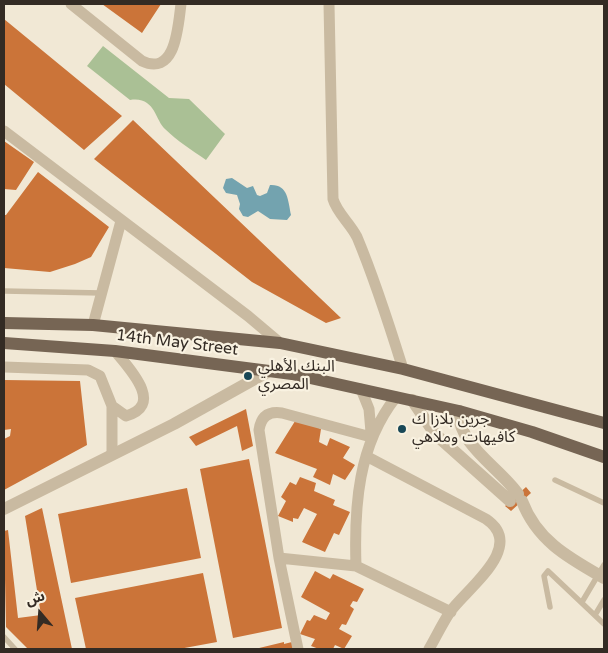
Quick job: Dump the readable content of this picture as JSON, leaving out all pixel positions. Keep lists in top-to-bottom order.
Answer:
{
  "streets": {
    "main road": ["14th May Street"]
  },
  "places": ["البنك الأهلي المصري", "جرين بلازا ك كافيهات وملاهي"],
  "north": "top"
}
